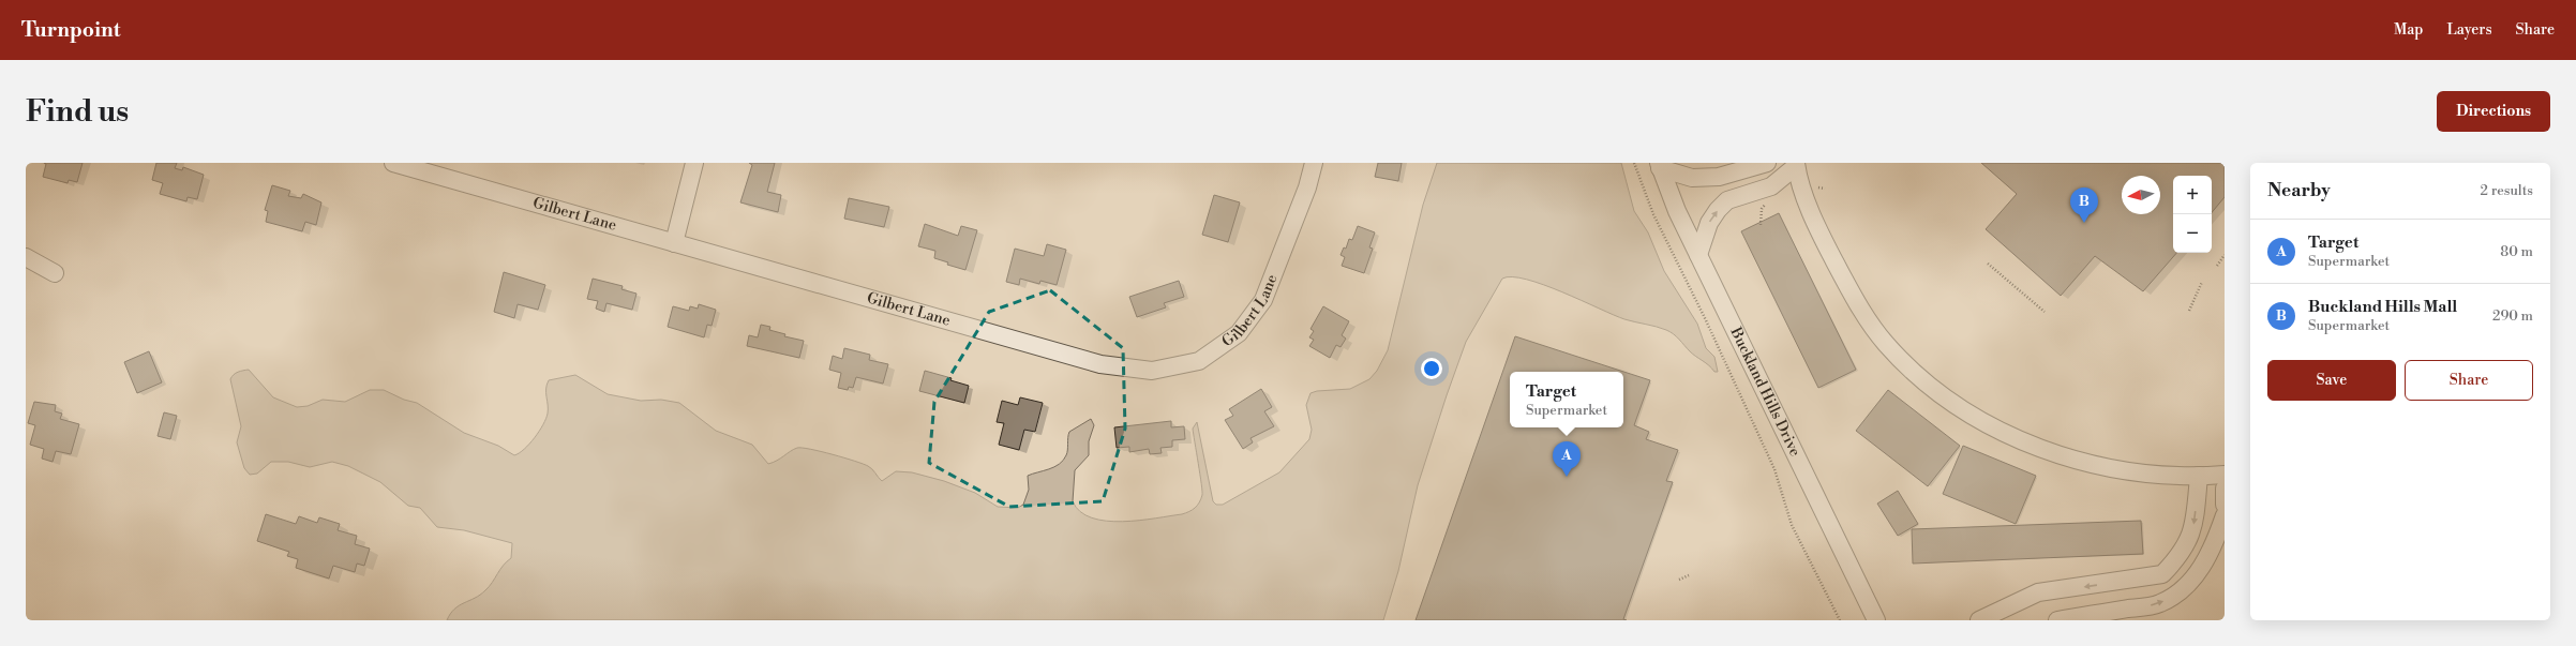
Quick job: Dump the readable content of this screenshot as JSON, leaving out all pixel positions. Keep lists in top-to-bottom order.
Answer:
{
  "streets": {
    "street": ["Gilbert Lane", "Buckland Hills Drive"]
  },
  "north": "left",
  "page": {
    "header": "Turnpoint",
    "nav": ["Map", "Layers", "Share"],
    "buttons": [
      "Directions",
      ["Save", "Share"]
    ],
    "title": "Find us",
    "heading": ["Nearby", "2 results"],
    "map_buttons": ["+", "−"],
    "pins": ["B", "A"],
    "list": [
      {
        "mark": "A",
        "name": "Target",
        "note": "Supermarket",
        "value": "80 m"
      },
      {
        "mark": "B",
        "name": "Buckland Hills Mall",
        "note": "Supermarket",
        "value": "290 m"
      }
    ],
    "popup": ["Target", "Supermarket"]
  }
}
